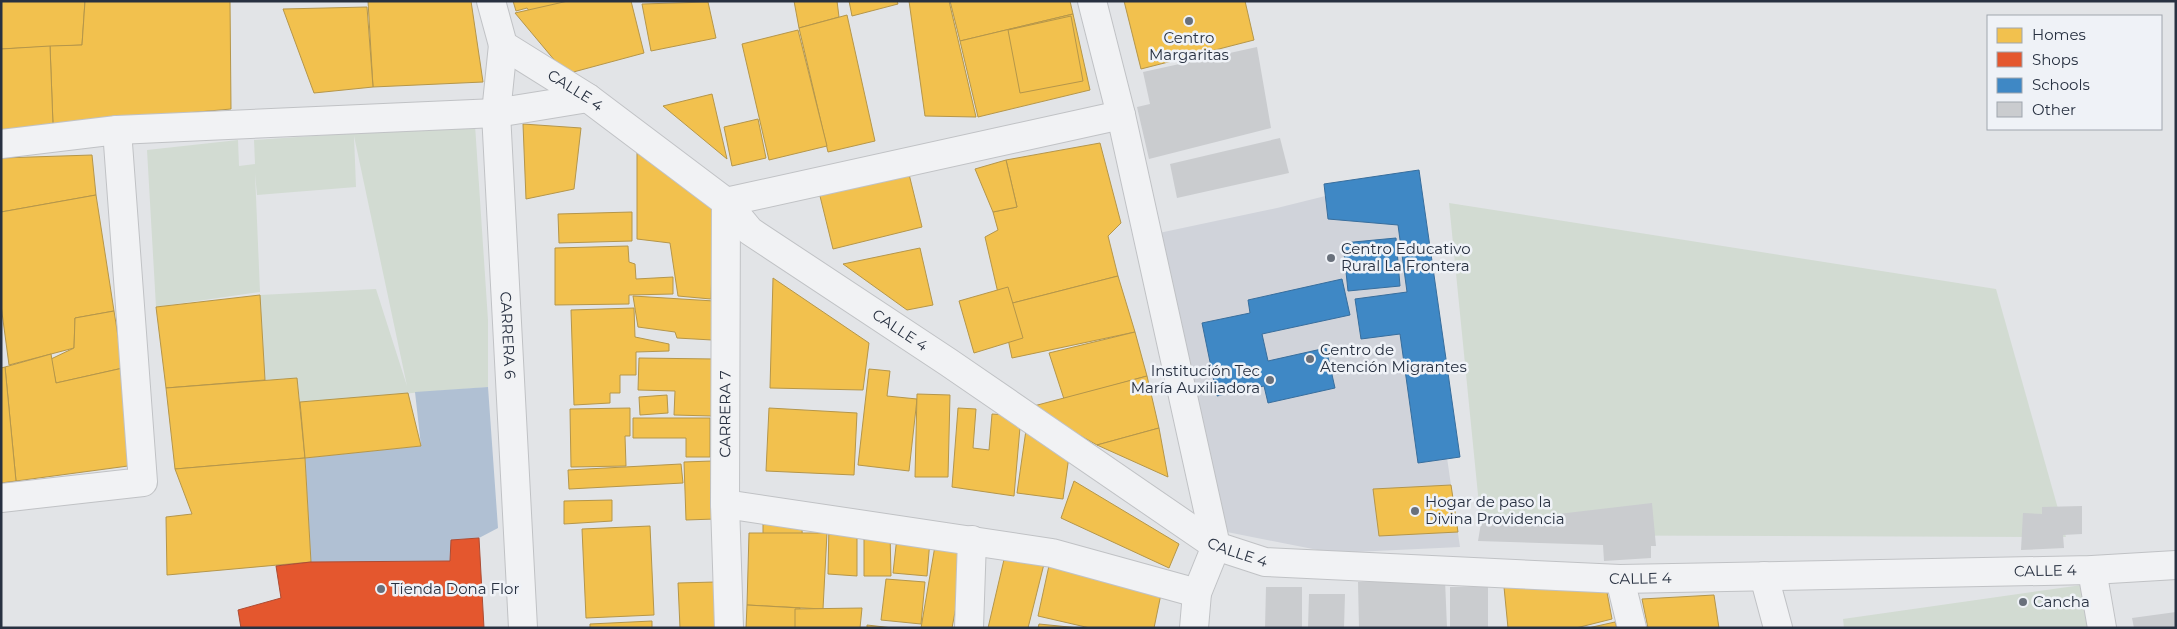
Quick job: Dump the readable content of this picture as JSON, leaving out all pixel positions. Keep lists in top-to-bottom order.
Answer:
{
  "streets": {
    "street": ["CALLE 4", "CARRERA 6", "CARRERA 7"]
  },
  "crossings": [
    ["CALLE 4", "CARRERA 6"],
    ["CALLE 4", "CARRERA 7"]
  ],
  "places": [
    "Centro Margaritas",
    "Centro Educativo Rural La Frontera",
    "Centro de Atención Migrantes",
    "Institución Tec María Auxiliadora",
    "Hogar de paso la Divina Providencia",
    "Tienda Dona Flor",
    "Cancha"
  ],
  "legend": [
    "Homes",
    "Shops",
    "Schools",
    "Other"
  ]
}
